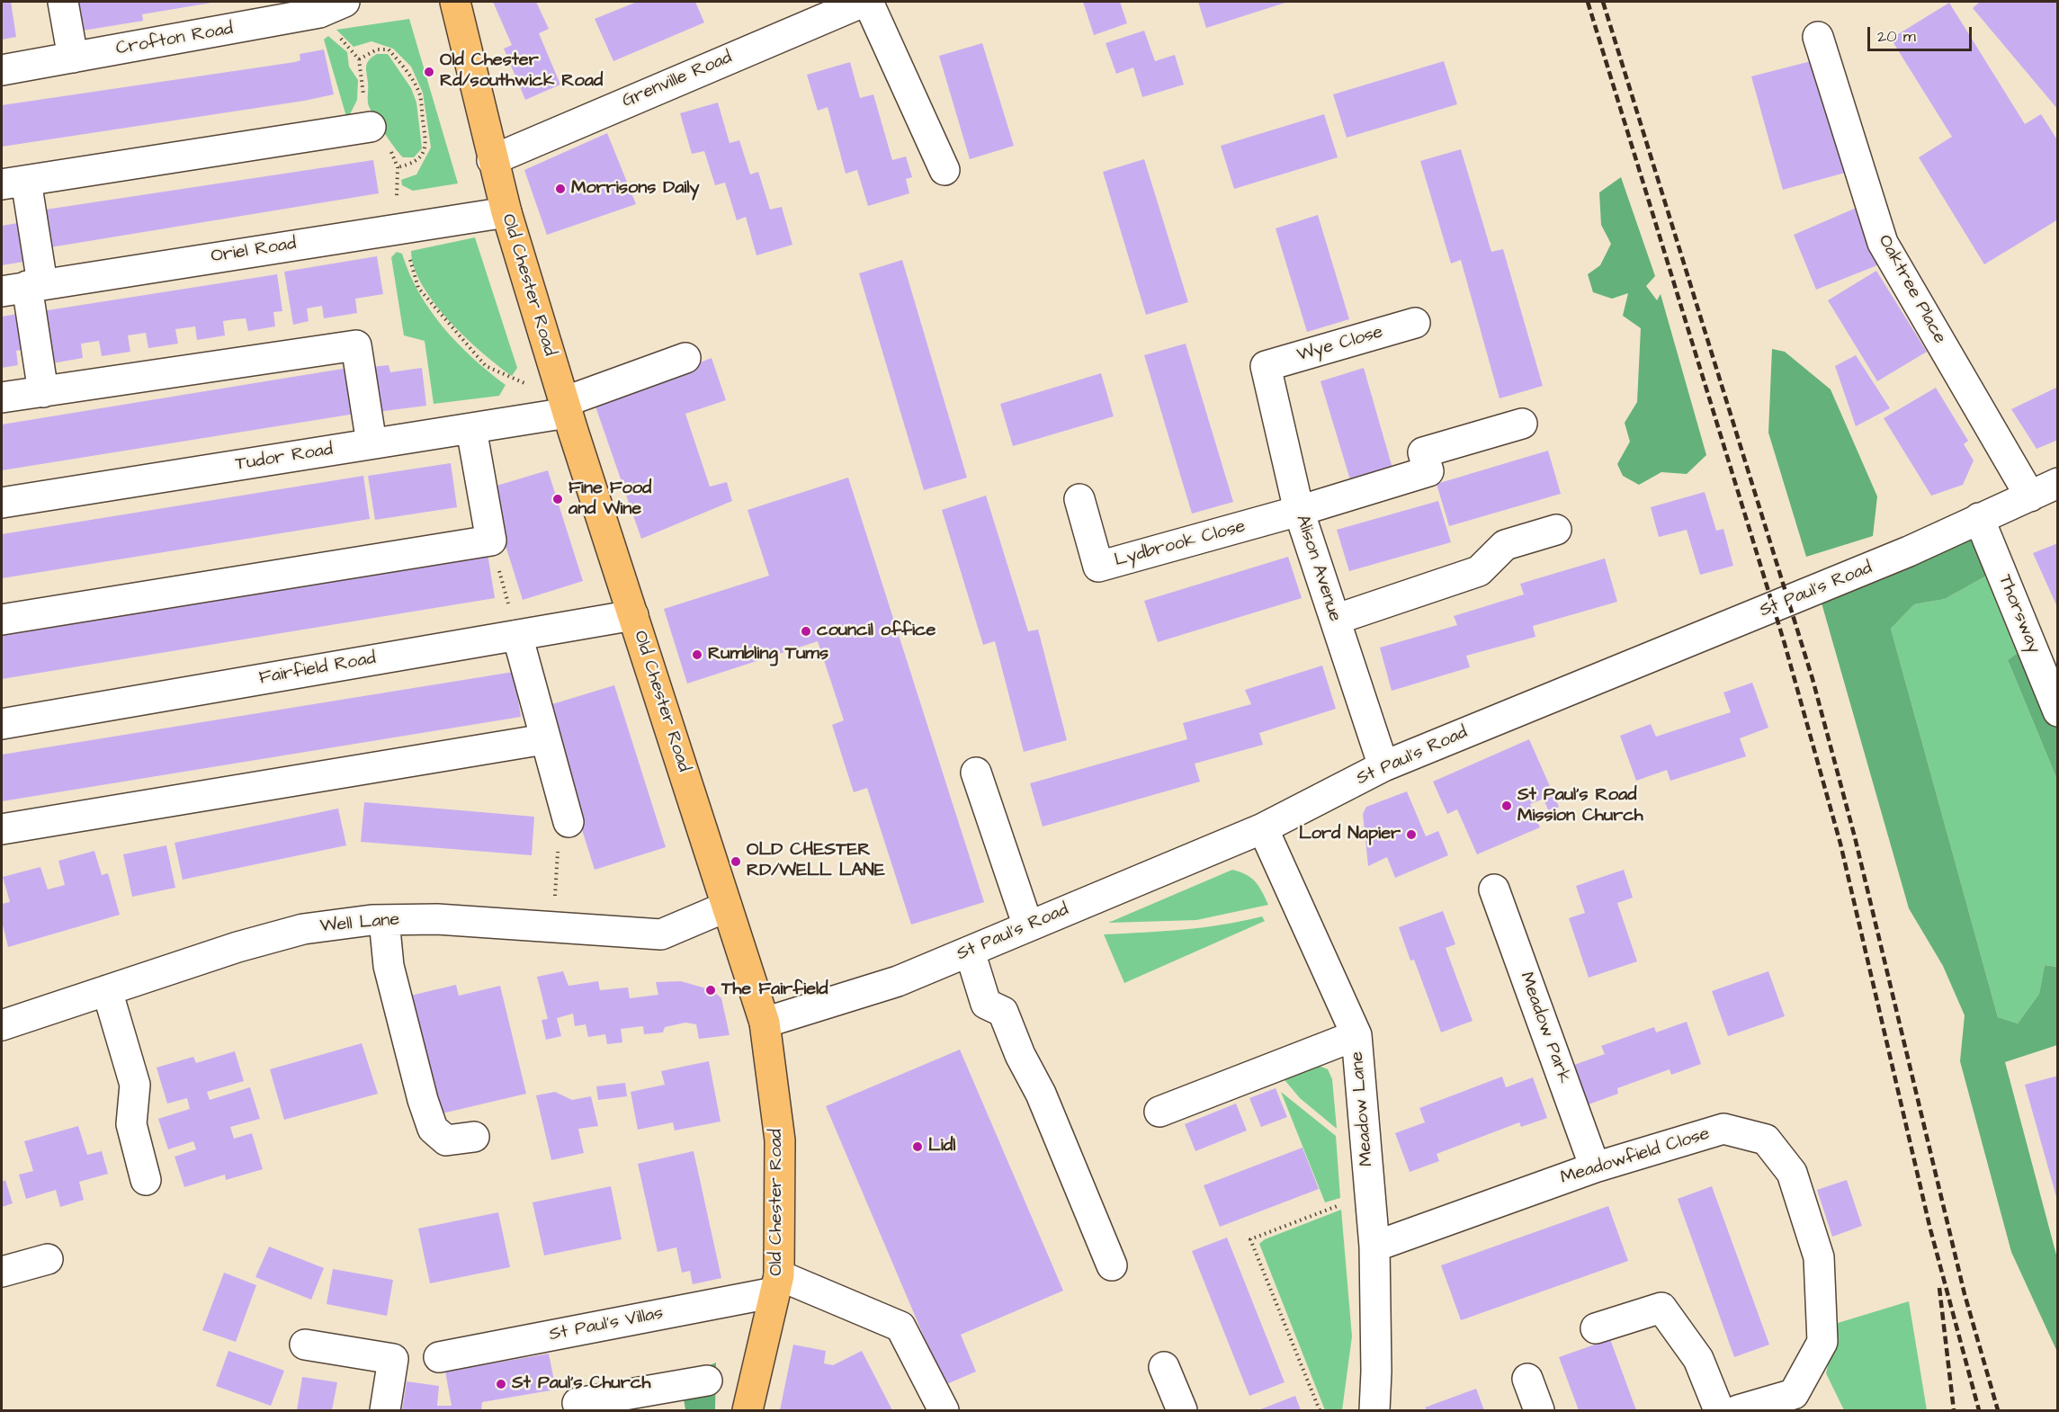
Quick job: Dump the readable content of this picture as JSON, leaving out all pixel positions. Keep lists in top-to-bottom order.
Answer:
{
  "streets": {
    "main road": ["Old Chester Road"],
    "street": [
      "Crofton Road",
      "Grenville Road",
      "Oriel Road",
      "Oaktree Place",
      "Wye Close",
      "Tudor Road",
      "Lydbrook Close",
      "Alison Avenue",
      "St Paul's Road",
      "Thorsway",
      "Fairfield Road",
      "Well Lane",
      "Meadow Park",
      "Meadow Lane",
      "Meadowfield Close",
      "St Paul's Villas"
    ]
  },
  "crossings": [
    ["Grenville Road", "Old Chester Road"],
    ["Oriel Road", "Old Chester Road"],
    ["Old Chester Road", "Tudor Road"],
    ["Old Chester Road", "St Paul's Road"],
    ["Old Chester Road", "Fairfield Road"],
    ["Old Chester Road", "Well Lane"],
    ["Old Chester Road", "St Paul's Villas"],
    ["Oaktree Place", "St Paul's Road"],
    ["Wye Close", "Alison Avenue"],
    ["Lydbrook Close", "Alison Avenue"],
    ["Alison Avenue", "St Paul's Road"],
    ["St Paul's Road", "Thorsway"],
    ["St Paul's Road", "Meadow Lane"],
    ["Meadow Park", "Meadowfield Close"],
    ["Meadow Lane", "Meadowfield Close"]
  ],
  "places": [
    "Old Chester Rd/southwick Road",
    "Morrisons Daily",
    "Fine Food and Wine",
    "council office",
    "Rumbling Tums",
    "St Paul's Road Mission Church",
    "Lord Napier",
    "OLD CHESTER RD/WELL LANE",
    "The Fairfield",
    "Lidl",
    "St Paul's Church"
  ],
  "scale_bar": "20 m"
}
